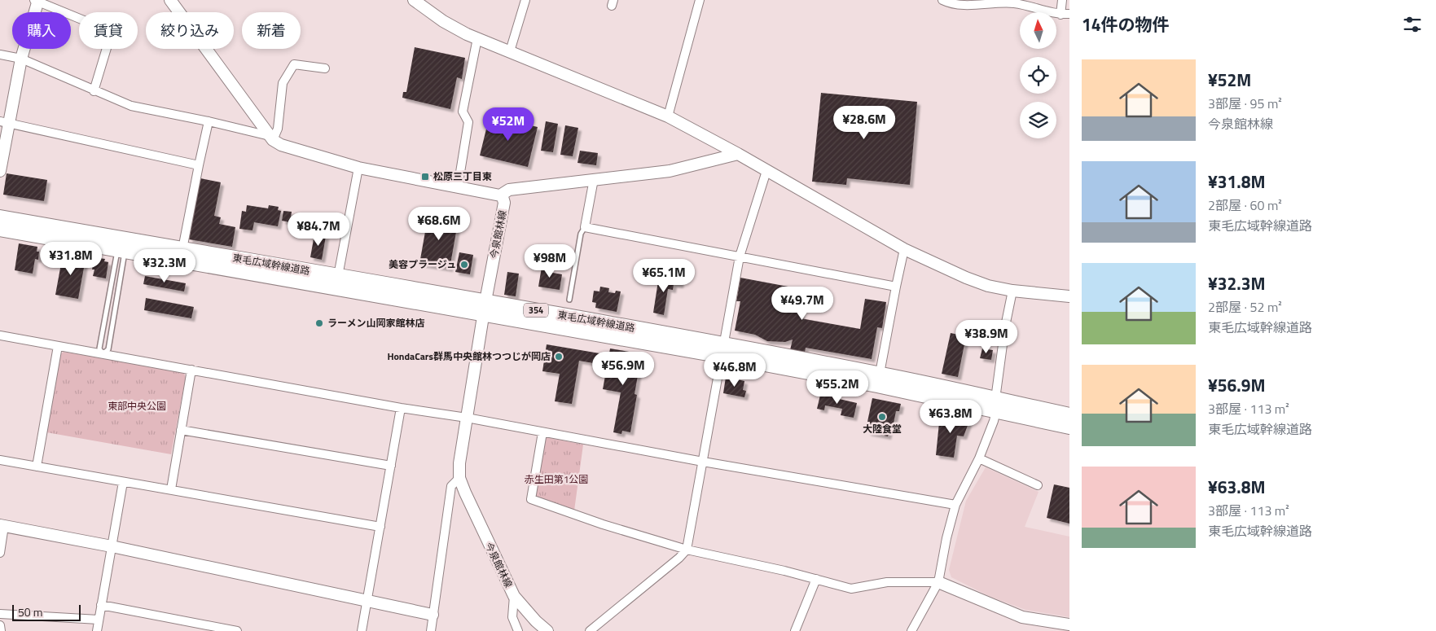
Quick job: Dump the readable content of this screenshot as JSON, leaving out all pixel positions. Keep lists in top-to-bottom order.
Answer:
{
  "streets": {
    "highway": ["東毛広域幹線道路", "354"],
    "street": ["今泉館林線"]
  },
  "crossings": [
    ["今泉館林線", "東毛広域幹線道路"]
  ],
  "parks": ["東部中央公園", "赤生田第1公園"],
  "places": {
    "transit": ["松原三丁目東"],
    "other": [
      "美容プラージュ",
      "ラーメン山岡家館林店",
      "HondaCars群馬中央館林つつじが岡店",
      "大陸食堂"
    ]
  },
  "scale_bar": "50 m",
  "north": "top",
  "page": {
    "heading": "14件の物件",
    "chip": [
      "購入",
      "賃貸",
      "絞り込み",
      "新着"
    ],
    "list": [
      {
        "name": "¥52M",
        "note": "3部屋 · 95 m² · 今泉館林線"
      },
      {
        "name": "¥31.8M",
        "note": "2部屋 · 60 m² · 東毛広域幹線道路"
      },
      {
        "name": "¥32.3M",
        "note": "2部屋 · 52 m² · 東毛広域幹線道路"
      },
      {
        "name": "¥56.9M",
        "note": "3部屋 · 113 m² · 東毛広域幹線道路"
      },
      {
        "name": "¥63.8M",
        "note": "3部屋 · 113 m² · 東毛広域幹線道路"
      }
    ],
    "price": [
      "¥28.6M",
      "¥52M",
      "¥68.6M",
      "¥84.7M",
      "¥31.8M",
      "¥98M",
      "¥32.3M",
      "¥65.1M",
      "¥49.7M",
      "¥38.9M",
      "¥56.9M",
      "¥46.8M",
      "¥55.2M",
      "¥63.8M"
    ],
    "scale": "50 m"
  }
}
